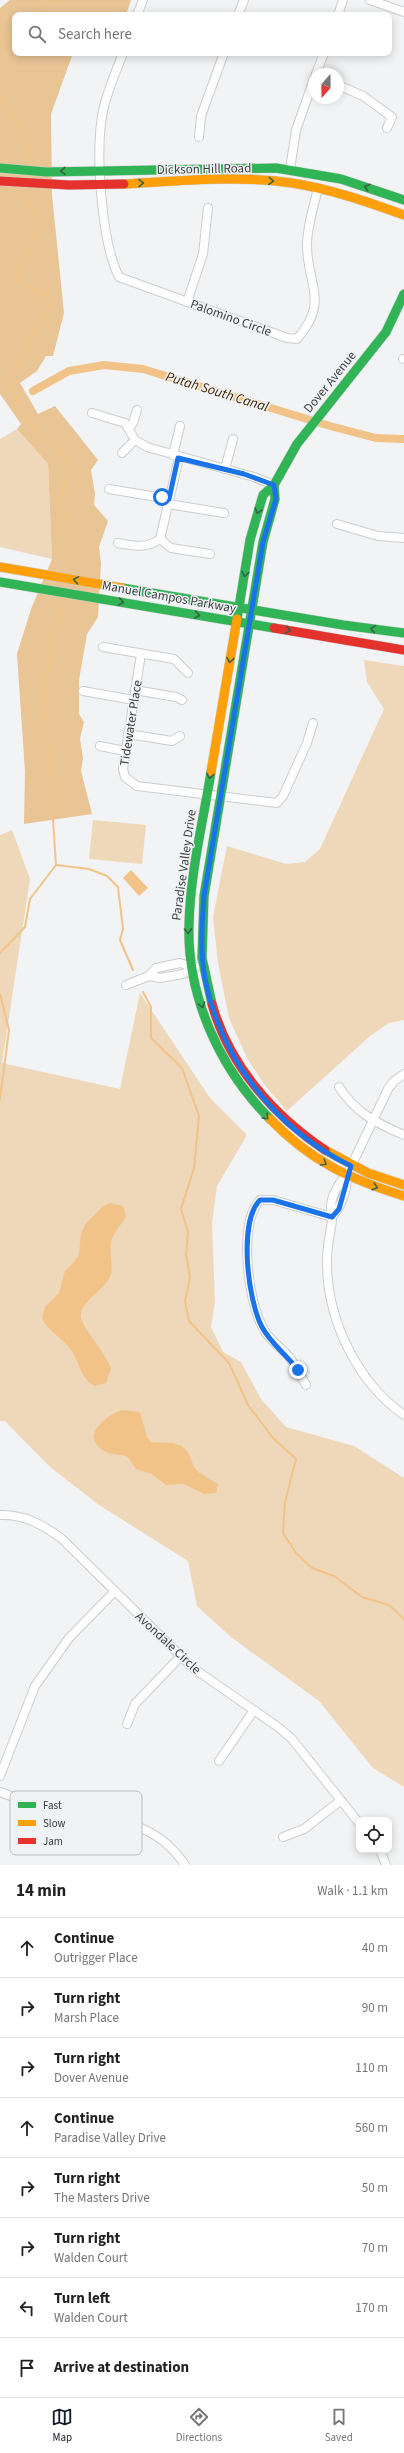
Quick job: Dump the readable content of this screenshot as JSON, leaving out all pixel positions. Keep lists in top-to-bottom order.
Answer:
{
  "streets": {
    "street": [
      "Dickson Hill Road",
      "Palomino Circle",
      "Dover Avenue",
      "Manuel Campos Parkway",
      "Tidewater Place",
      "Paradise Valley Drive",
      "Avondale Circle"
    ]
  },
  "crossings": [
    ["Dickson Hill Road", "Palomino Circle"],
    ["Dover Avenue", "Manuel Campos Parkway"],
    ["Dover Avenue", "Paradise Valley Drive"],
    ["Manuel Campos Parkway", "Paradise Valley Drive"],
    ["Tidewater Place", "Paradise Valley Drive"]
  ],
  "water": ["Putah South Canal"],
  "legend": ["Fast", "Slow", "Jam"],
  "north": "bottom",
  "page": {
    "search": "Search here",
    "heading": ["14 min", "Walk · 1.1 km"],
    "list": [
      ["Continue", "Outrigger Place", "40 m"],
      ["Turn right", "Marsh Place", "90 m"],
      ["Turn right", "Dover Avenue", "110 m"],
      ["Continue", "Paradise Valley Drive", "560 m"],
      ["Turn right", "The Masters Drive", "50 m"],
      ["Turn right", "Walden Court", "70 m"],
      ["Turn left", "Walden Court", "170 m"],
      "Arrive at destination"
    ],
    "nav": ["Map", "Directions", "Saved"]
  }
}
